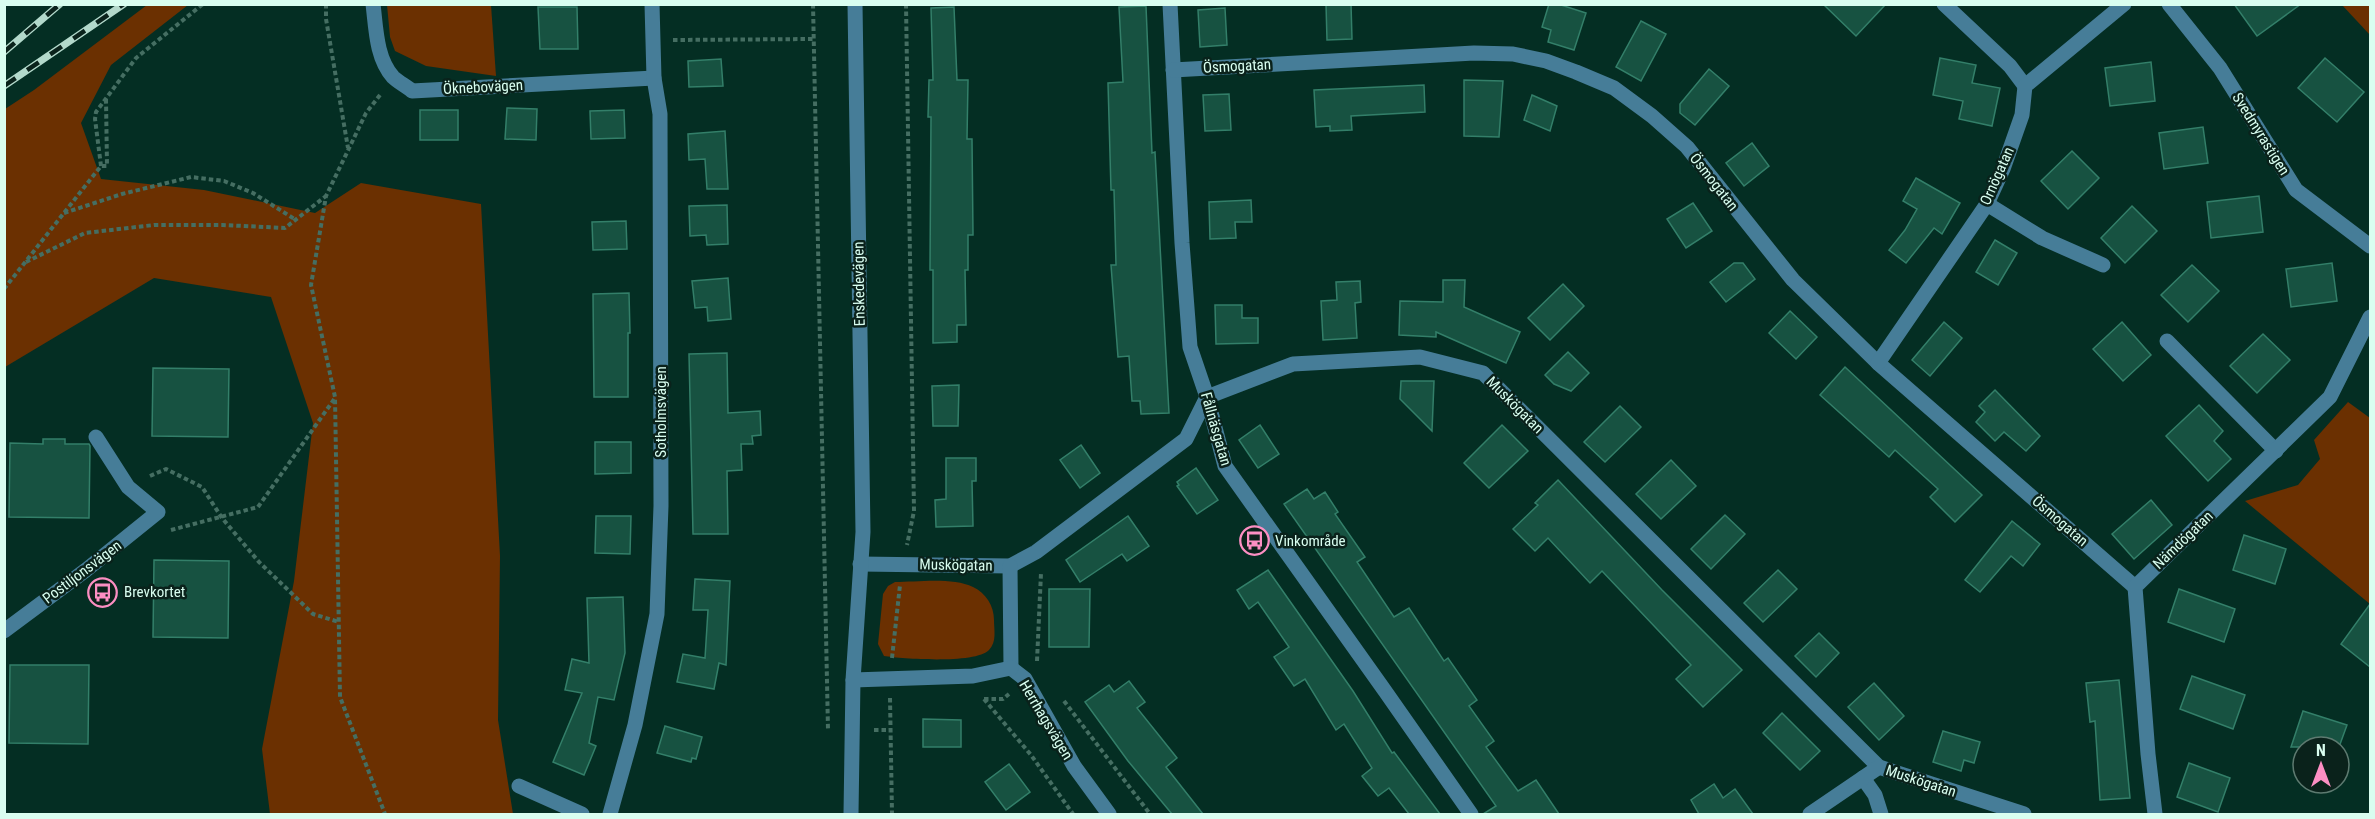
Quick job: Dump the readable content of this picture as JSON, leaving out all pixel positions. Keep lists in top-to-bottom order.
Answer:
{
  "streets": {
    "street": [
      "Ösmogatan",
      "Öknebovägen",
      "Svedmyrastigen",
      "Ornögatan",
      "Enskedevägen",
      "Muskögatan",
      "Sotholmsvägen",
      "Fållnäsgatan",
      "Nämdögatan",
      "Postiljonsvägen",
      "Herrhagsvägen"
    ]
  },
  "crossings": [
    ["Ösmogatan", "Ornögatan"],
    ["Ösmogatan", "Fållnäsgatan"],
    ["Ösmogatan", "Nämdögatan"],
    ["Öknebovägen", "Sotholmsvägen"],
    ["Enskedevägen", "Herrhagsvägen"],
    ["Muskögatan", "Fållnäsgatan"]
  ],
  "places": {
    "bus stop": ["Vinkområde", "Brevkortet"]
  },
  "north": "top"
}
